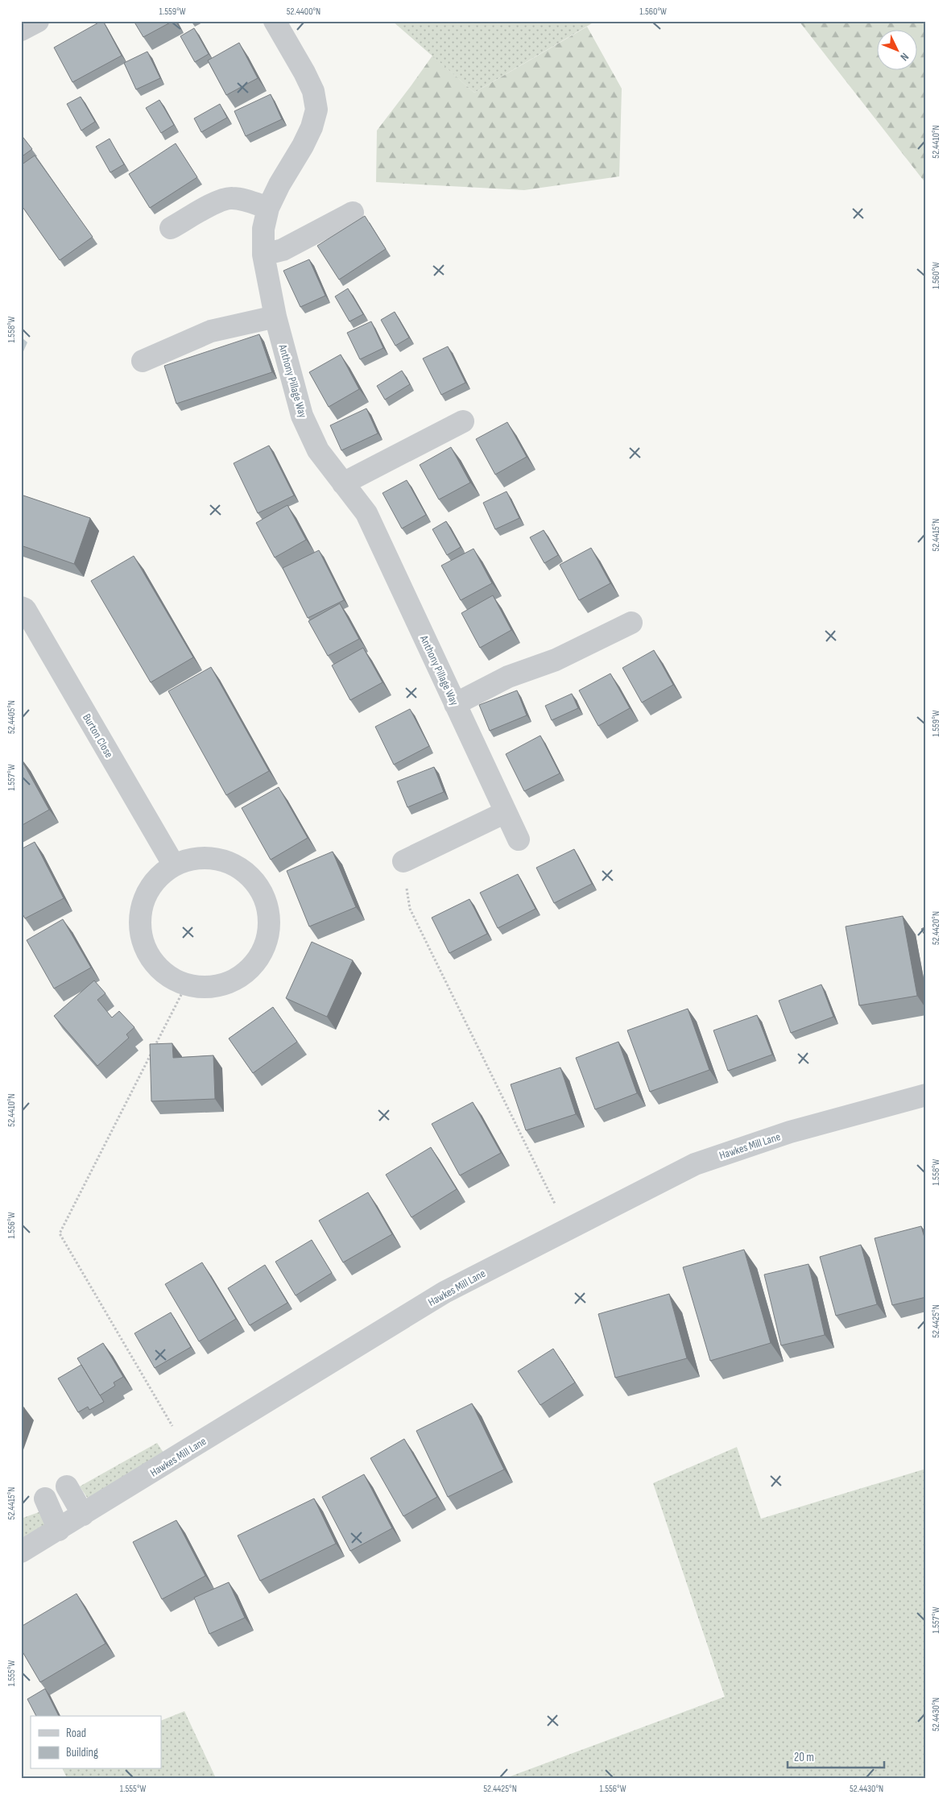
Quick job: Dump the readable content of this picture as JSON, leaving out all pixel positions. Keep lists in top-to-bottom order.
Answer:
{
  "streets": {
    "street": ["Anthony Pillage Way", "Burton Close", "Hawkes Mill Lane"]
  },
  "legend": ["Road", "Building"],
  "scale_bar": "20 m",
  "north": "bottom right",
  "coordinates": [
    "1.559°W",
    "52.4400°N",
    "1.560°W",
    "52.4410°N",
    "1.558°W",
    "52.4415°N",
    "52.4405°N",
    "1.557°W",
    "52.4420°N",
    "1.556°W",
    "52.4425°N",
    "1.555°W",
    "52.4430°N"
  ]
}
